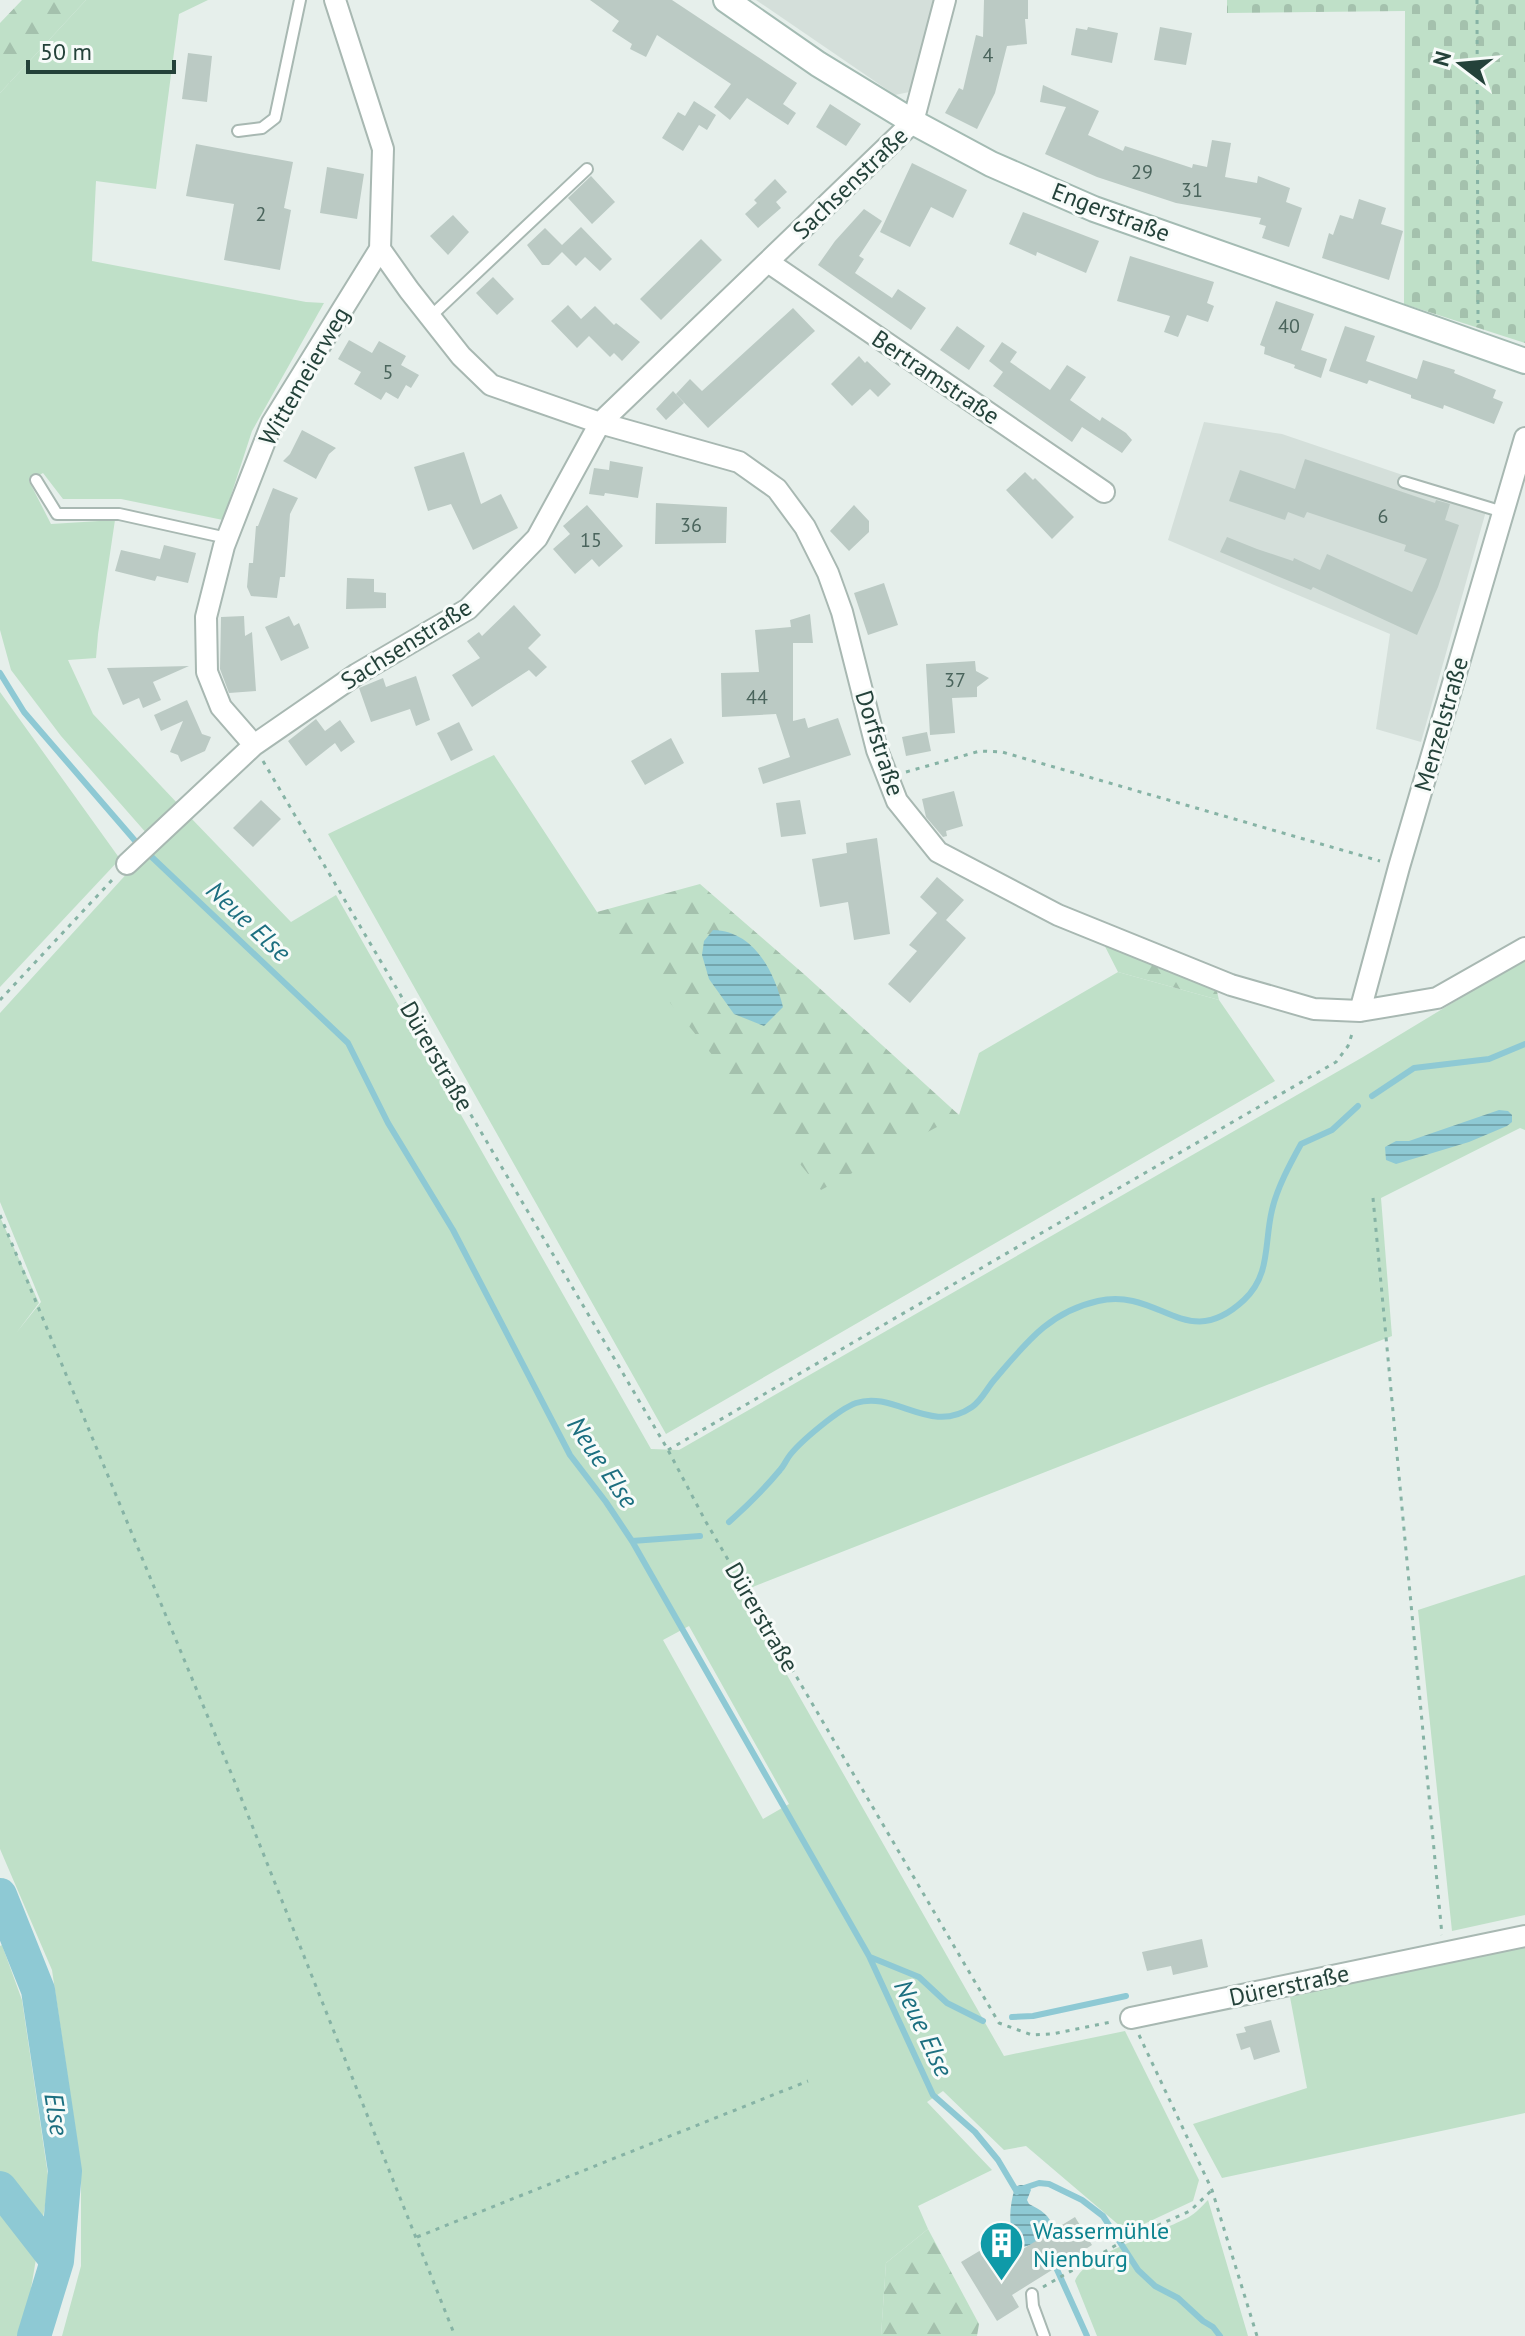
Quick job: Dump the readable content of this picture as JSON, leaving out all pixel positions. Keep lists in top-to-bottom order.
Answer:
{
  "streets": {
    "main road": ["Engerstraße"],
    "street": [
      "Sachsenstraße",
      "Wittemeierweg",
      "Bertramstraße",
      "Menzelstraße",
      "Dorfstraße",
      "Dürerstraße"
    ]
  },
  "crossings": [
    ["Sachsenstraße", "Engerstraße"],
    ["Sachsenstraße", "Wittemeierweg"],
    ["Sachsenstraße", "Bertramstraße"],
    ["Sachsenstraße", "Dorfstraße"],
    ["Sachsenstraße", "Dürerstraße"],
    ["Wittemeierweg", "Dorfstraße"],
    ["Wittemeierweg", "Dürerstraße"],
    ["Menzelstraße", "Dorfstraße"]
  ],
  "water": ["Neue Else", "Else"],
  "places": {
    "building": ["Wassermühle Nienburg"]
  },
  "house_numbers": [
    "4",
    "29",
    "31",
    "2",
    "40",
    "5",
    "6",
    "36",
    "15",
    "37",
    "44"
  ],
  "scale_bar": "50 m",
  "north": "left"
}
